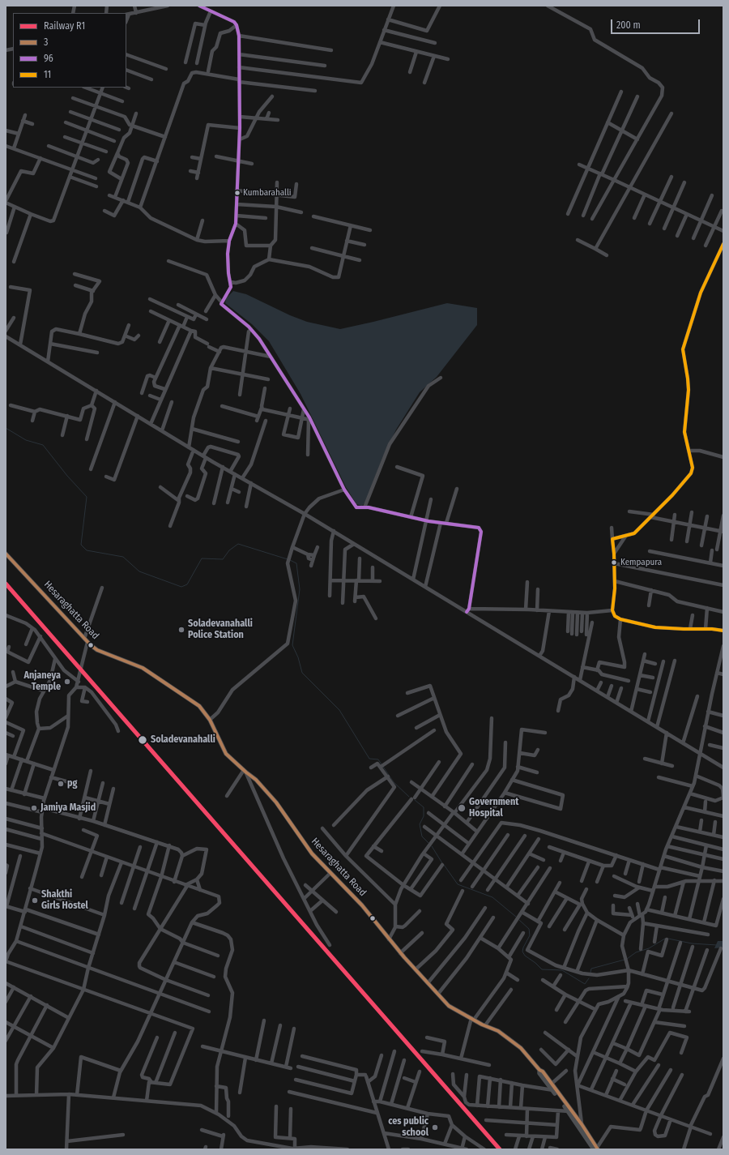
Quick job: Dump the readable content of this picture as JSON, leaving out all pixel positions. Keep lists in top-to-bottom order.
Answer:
{
  "streets": {
    "main road": ["Hesaraghatta Road"]
  },
  "places": [
    "Kumbarahalli",
    "Kempapura",
    "Soladevanahalli Police Station",
    "Anjaneya Temple",
    "Soladevanahalli",
    "pg",
    "Jamiya Masjid",
    "Government Hospital",
    "Shakthi Girls Hostel",
    "ces public school"
  ],
  "lines": [
    "transit line 96",
    "transit line 11",
    "transit line 3",
    "rail line R1"
  ],
  "legend": [
    "Railway R1",
    "3",
    "96",
    "11"
  ],
  "scale_bar": "200 m"
}
